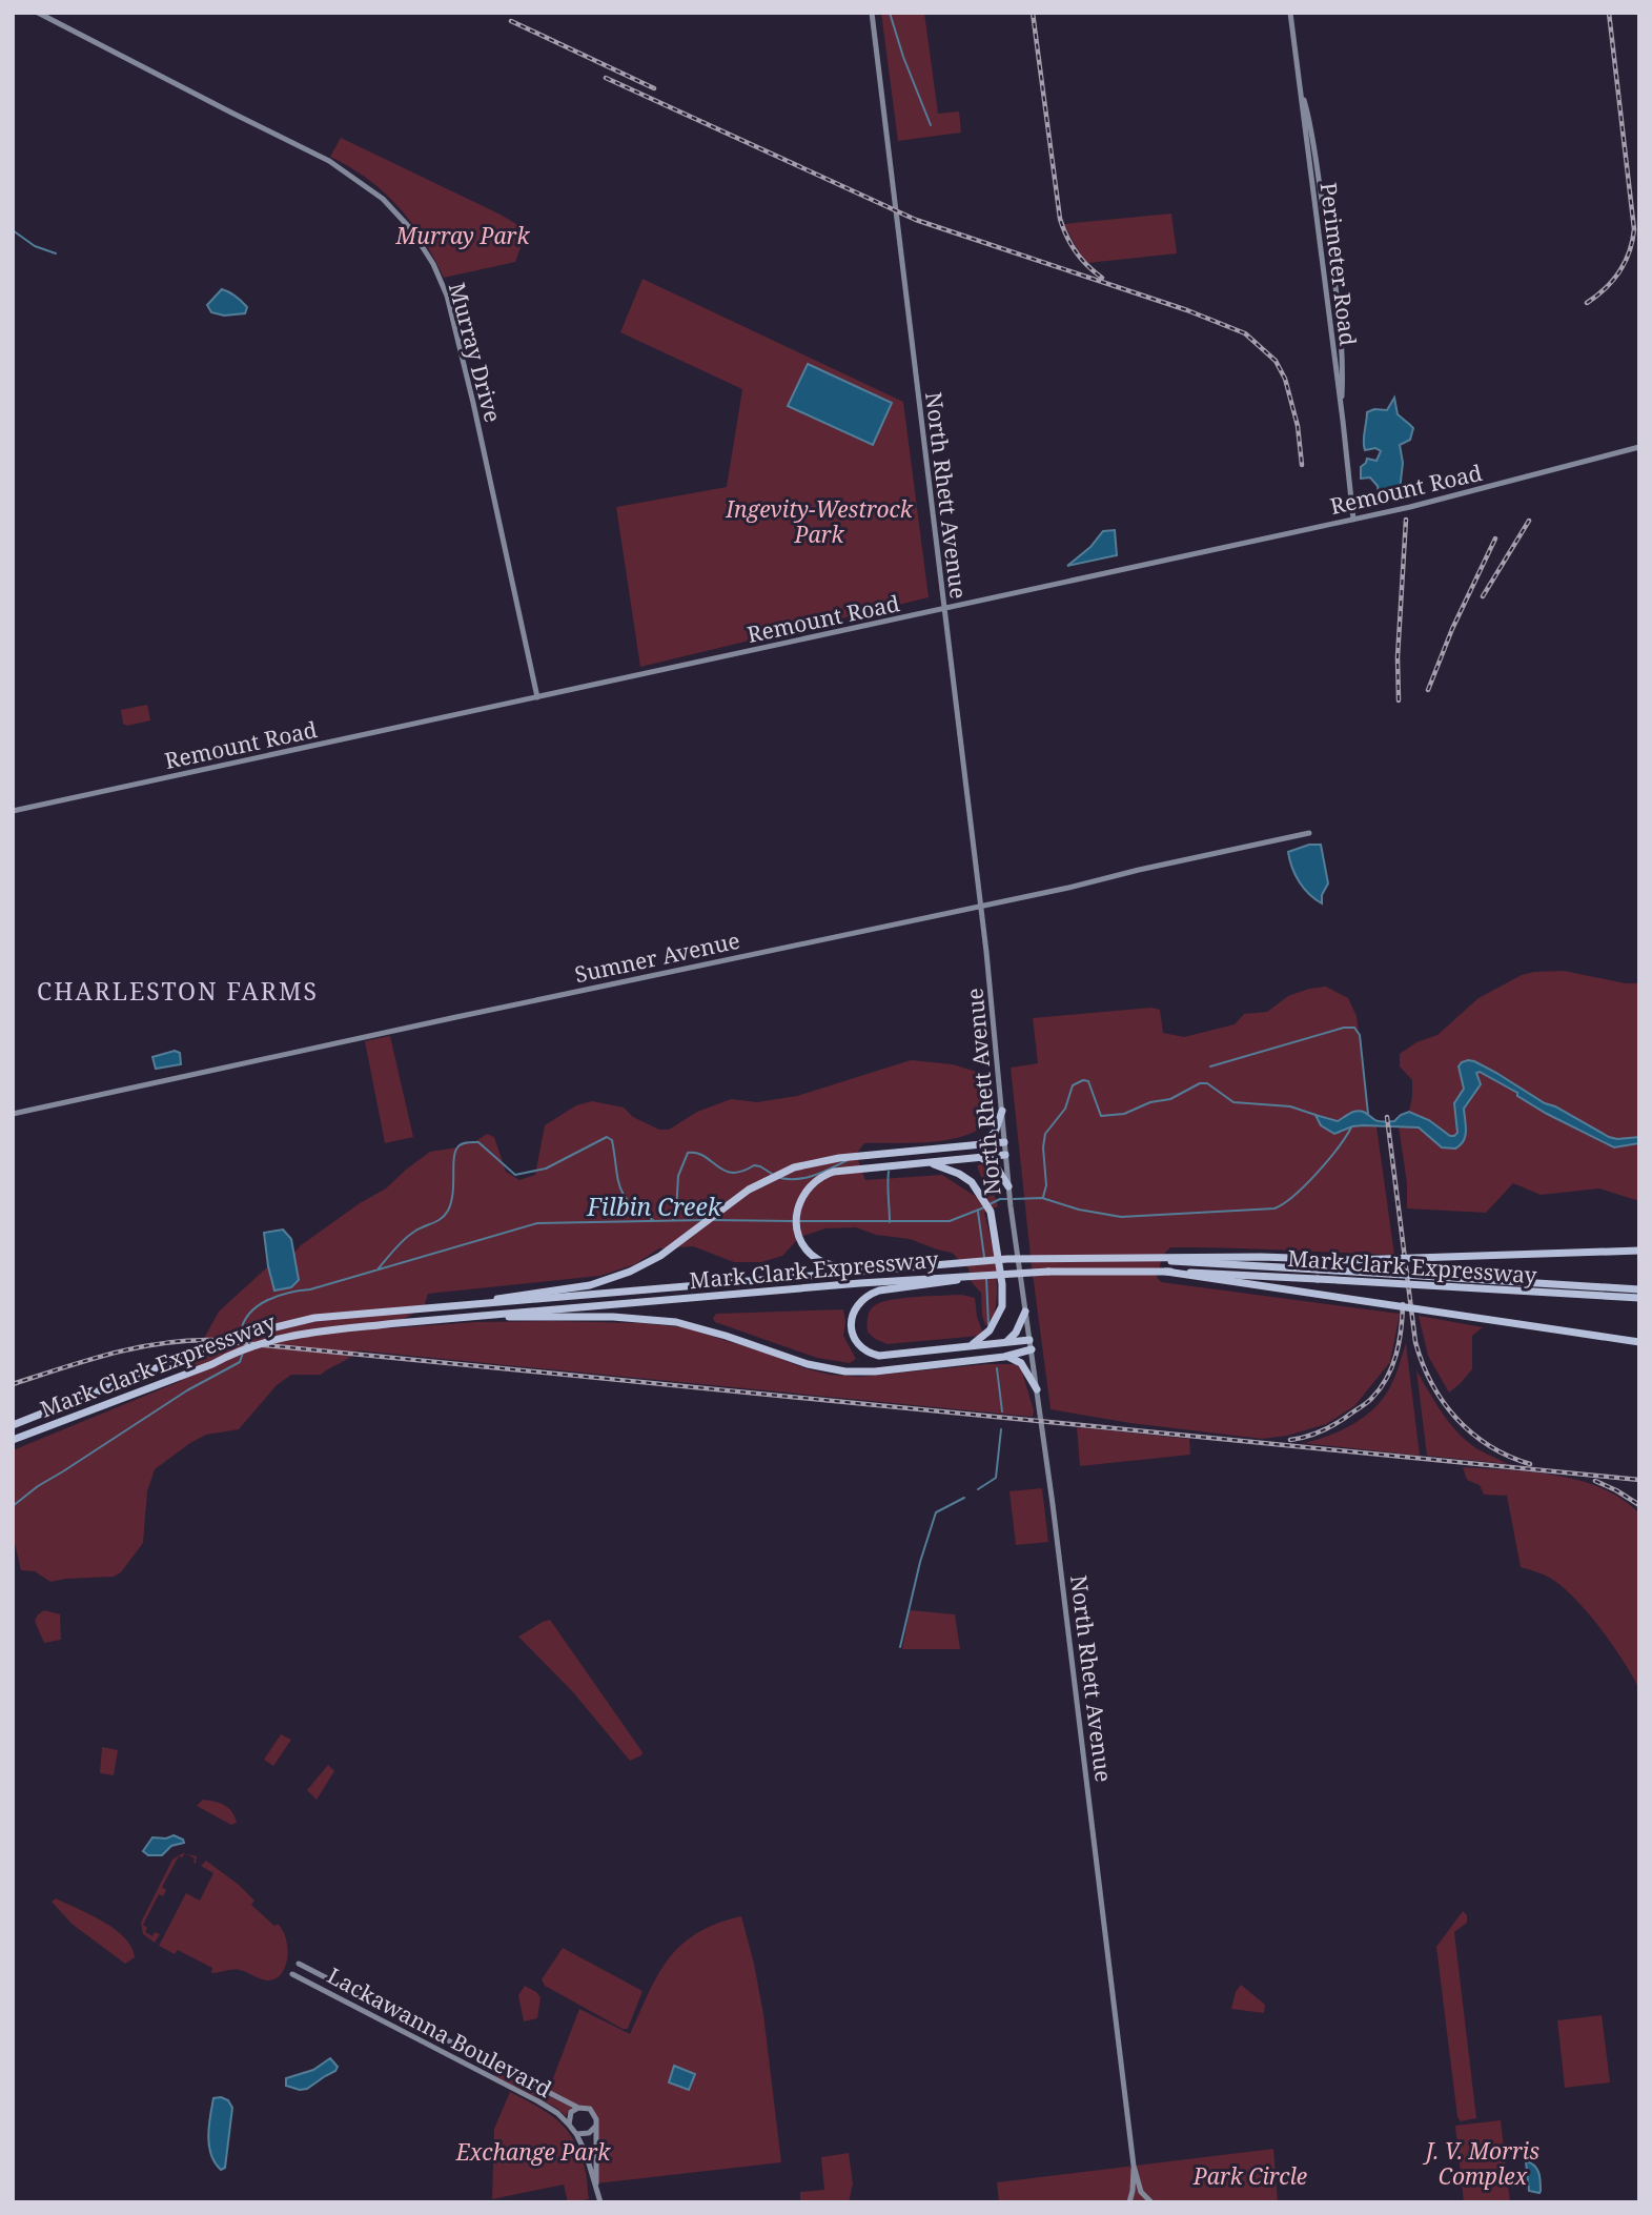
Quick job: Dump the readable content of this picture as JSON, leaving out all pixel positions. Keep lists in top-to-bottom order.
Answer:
{
  "streets": {
    "highway": ["Mark Clark Expressway"],
    "street": [
      "Perimeter Road",
      "Murray Drive",
      "Remount Road",
      "North Rhett Avenue",
      "Sumner Avenue",
      "Lackawanna Boulevard"
    ]
  },
  "crossings": [
    ["Perimeter Road", "Remount Road"],
    ["Murray Drive", "Remount Road"],
    ["Remount Road", "North Rhett Avenue"],
    ["North Rhett Avenue", "Sumner Avenue"]
  ],
  "districts": ["CHARLESTON FARMS"],
  "water": ["Filbin Creek"],
  "parks": [
    "Murray Park",
    "Ingevity-Westrock Park",
    "J. V. Morris Complex",
    "Exchange Park",
    "Park Circle"
  ]
}
